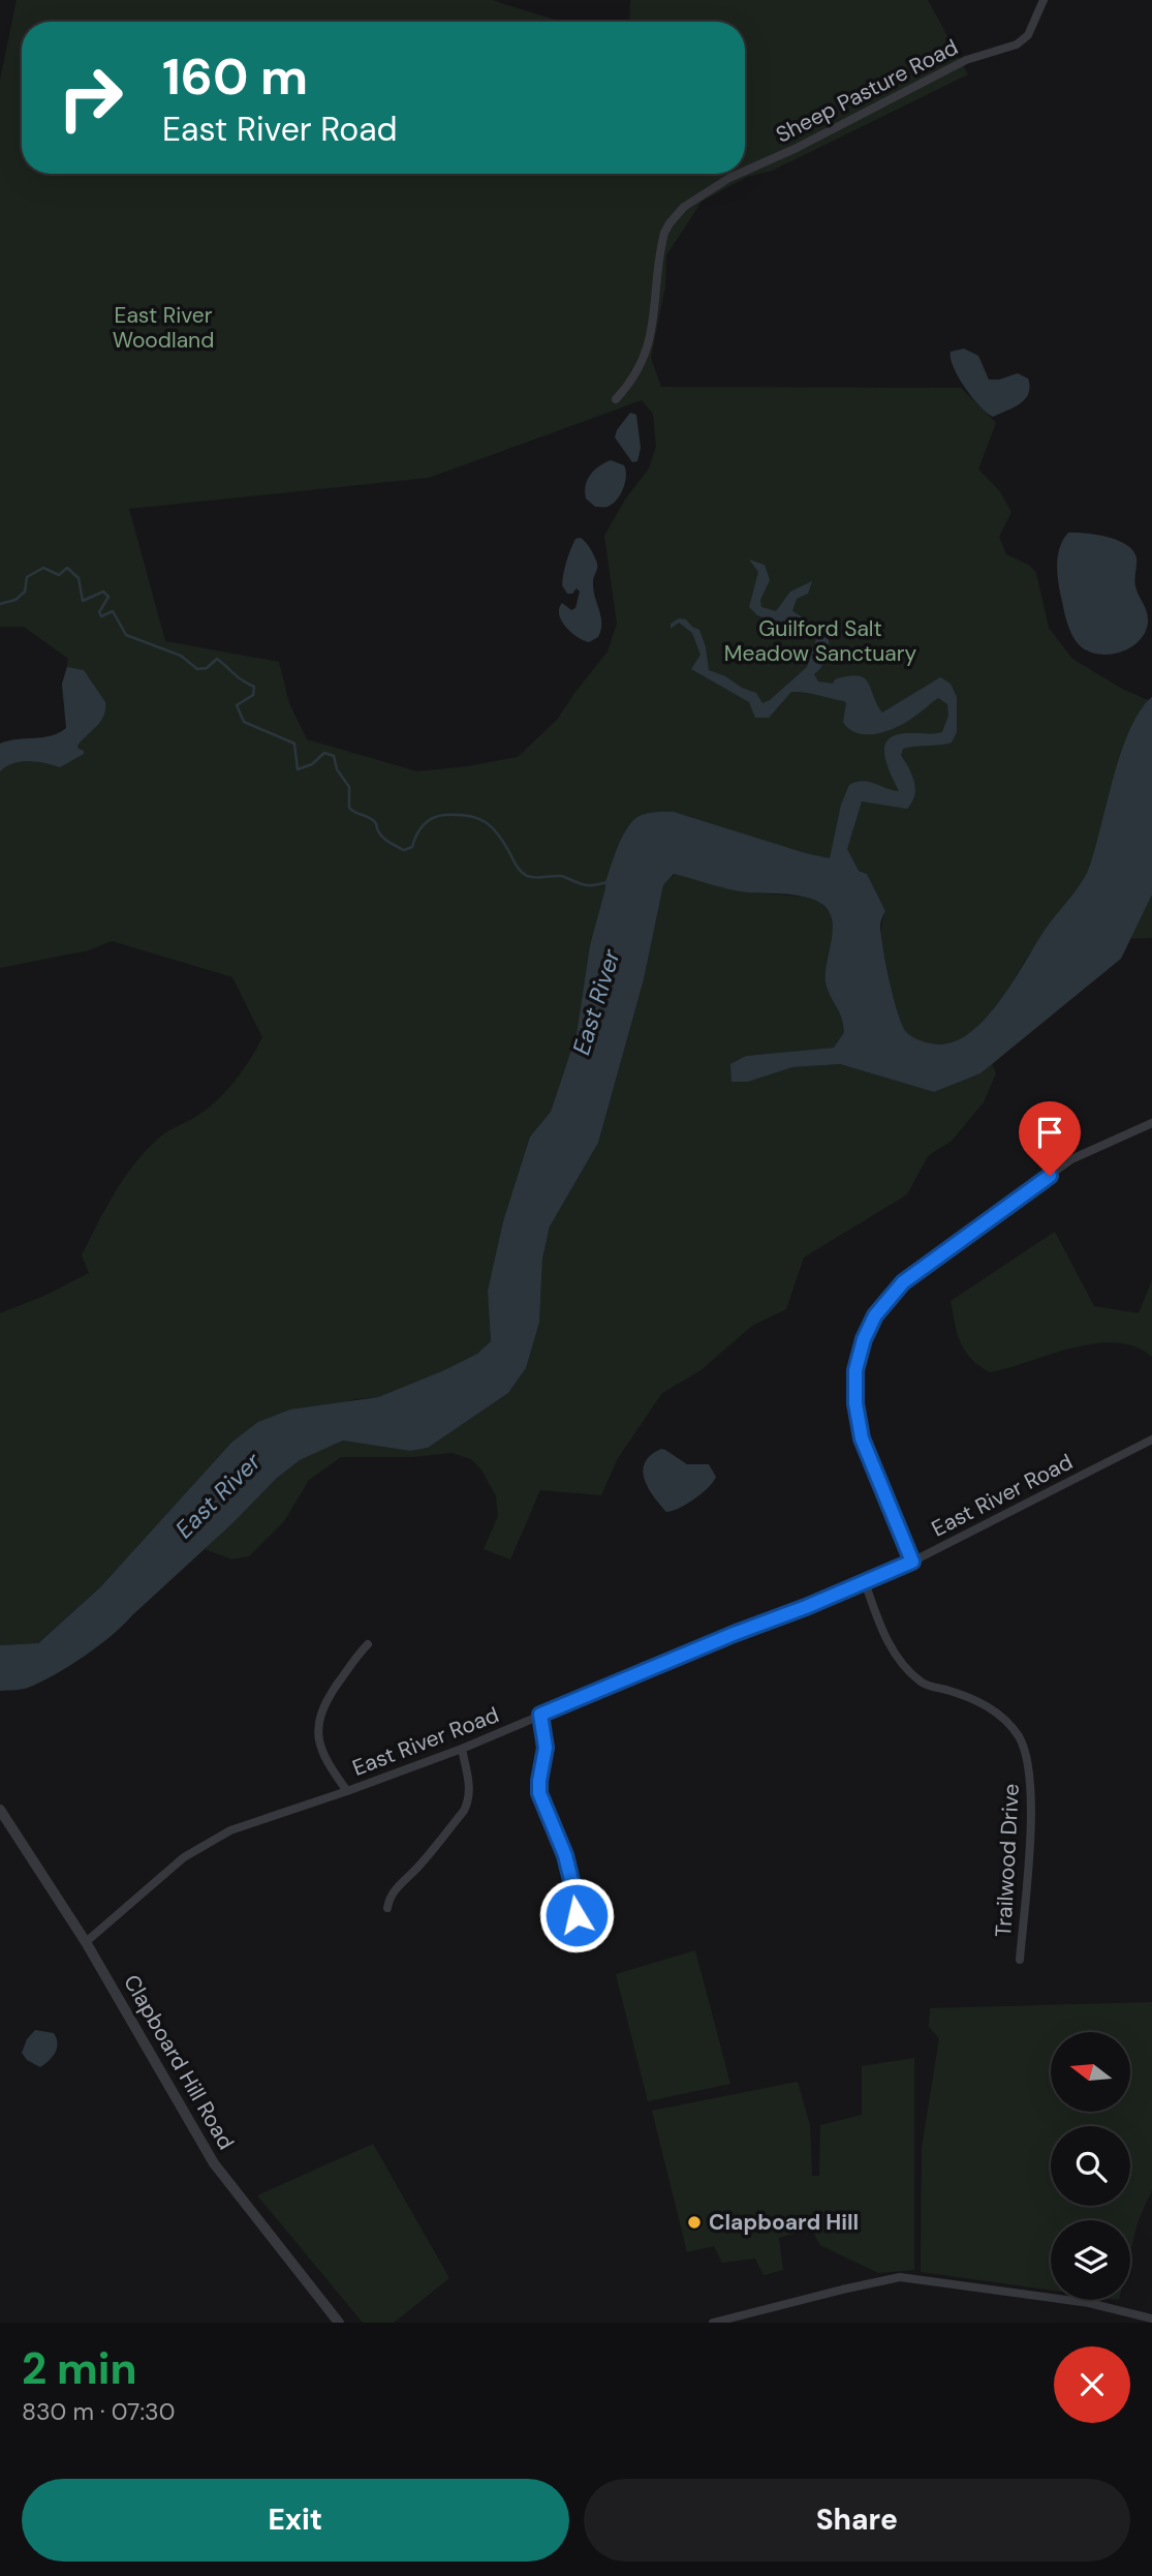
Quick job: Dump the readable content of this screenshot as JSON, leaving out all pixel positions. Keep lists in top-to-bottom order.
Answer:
{
  "streets": {
    "street": [
      "Sheep Pasture Road",
      "East River Road",
      "Trailwood Drive",
      "Clapboard Hill Road"
    ]
  },
  "crossings": [
    ["East River Road", "Trailwood Drive"],
    ["East River Road", "Clapboard Hill Road"]
  ],
  "water": ["East River"],
  "parks": ["East River Woodland", "Guilford Salt Meadow Sanctuary"],
  "places": ["Clapboard Hill"],
  "north": "left",
  "page": {
    "turn": ["160 m", "East River Road"],
    "heading": ["2 min", "830 m · 07:30"],
    "buttons": ["Exit", "Share"]
  }
}
